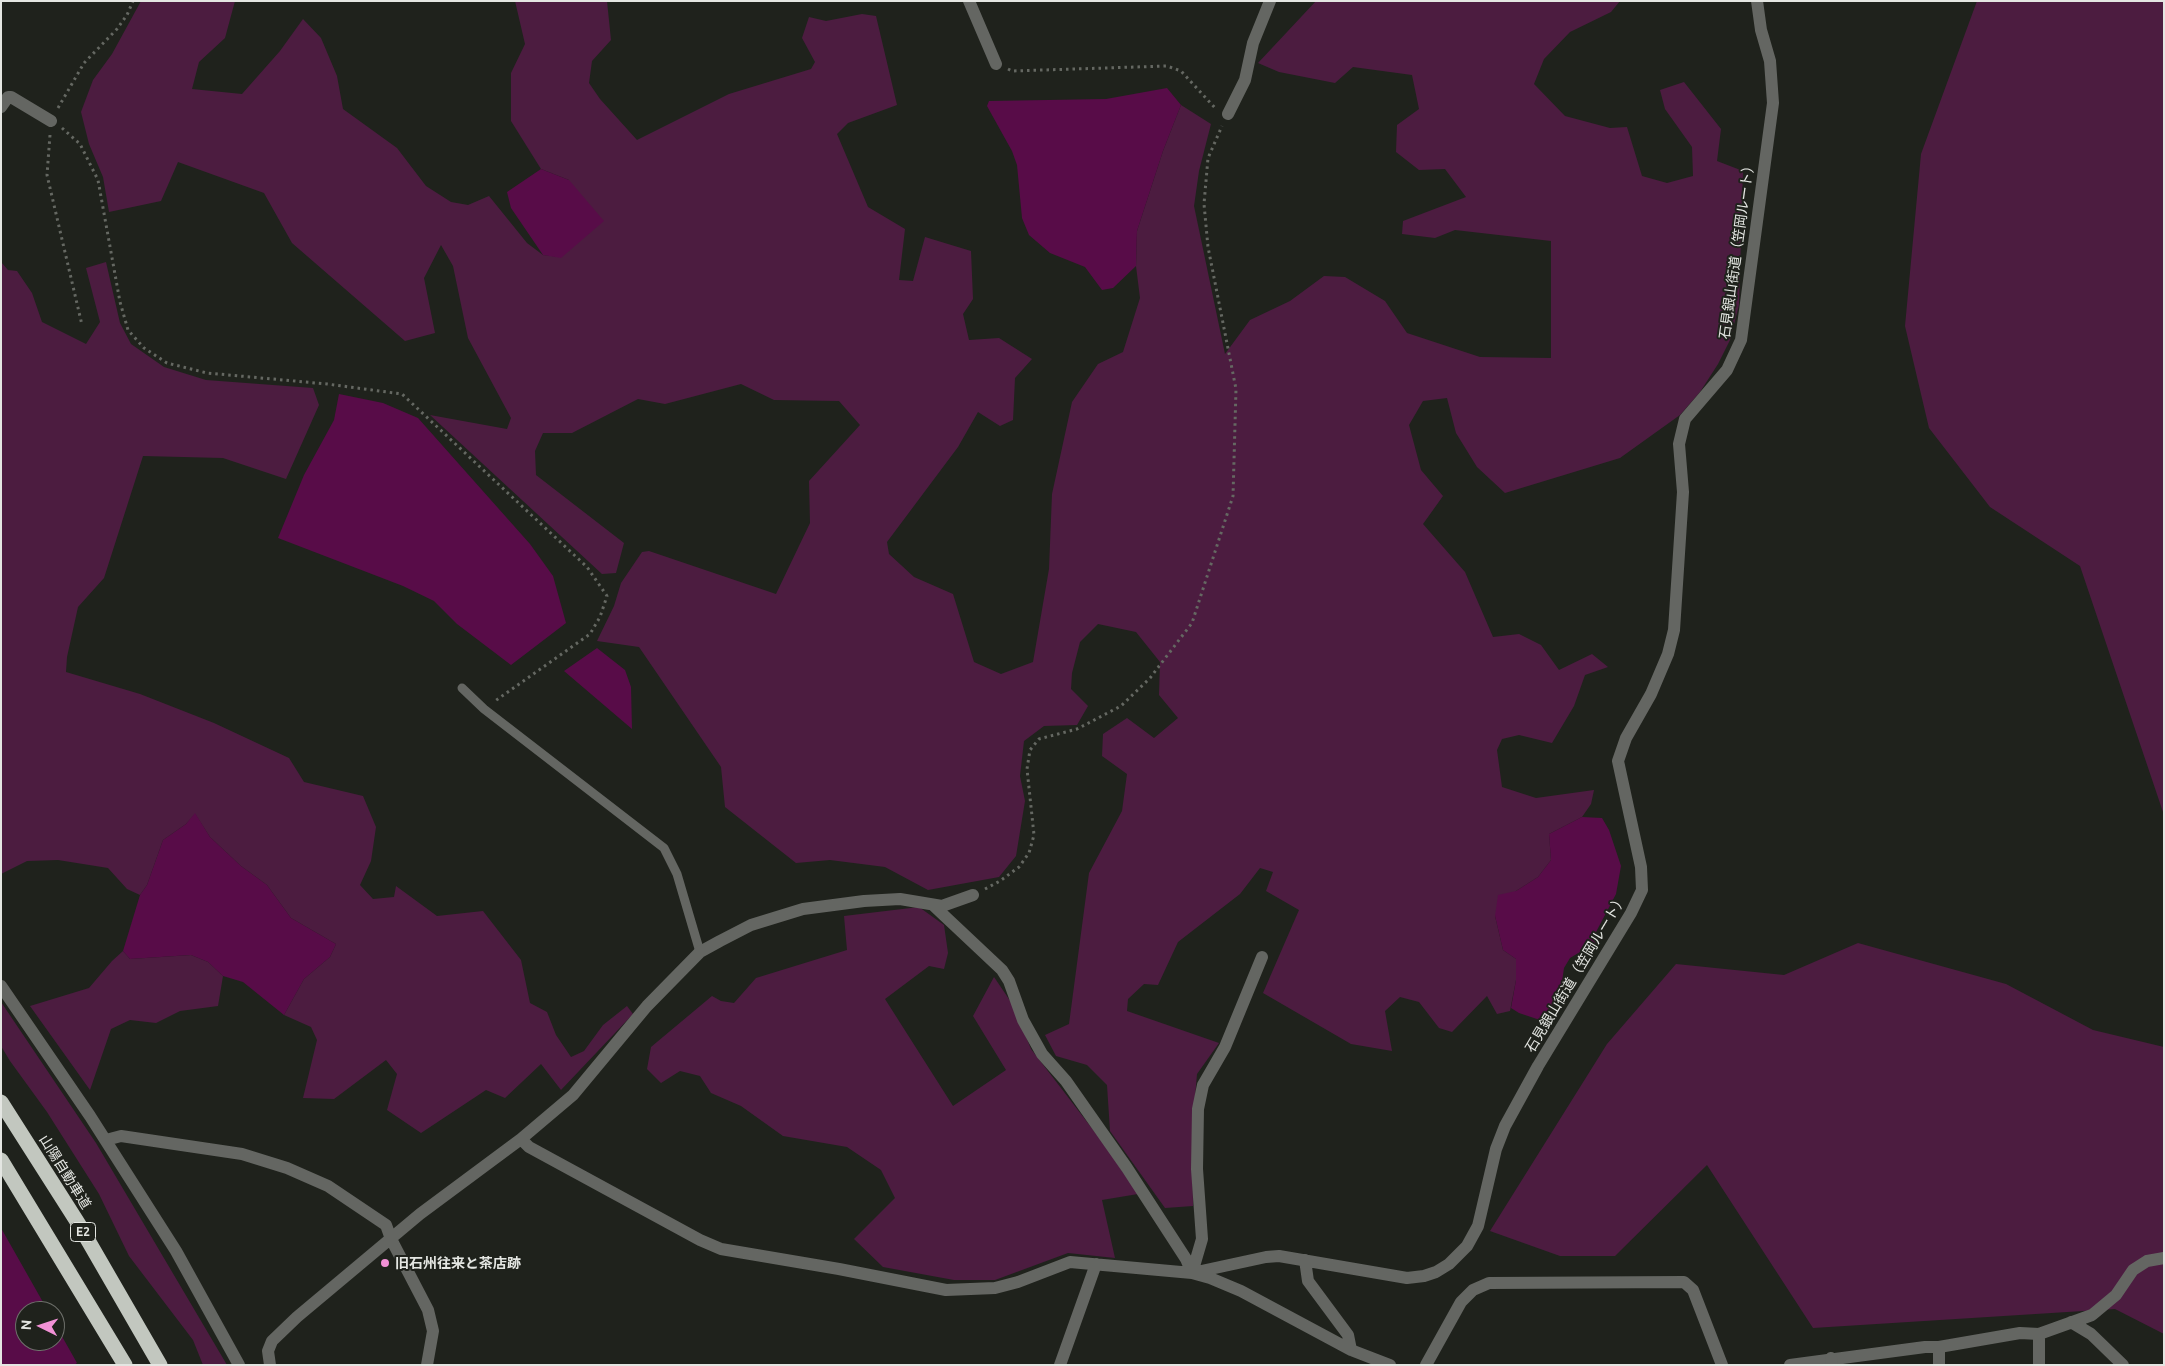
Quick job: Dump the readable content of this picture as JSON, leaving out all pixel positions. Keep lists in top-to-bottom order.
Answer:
{
  "streets": {
    "highway": ["山陽自動車道", "E2"],
    "street": ["石見銀山街道（笠岡ルート）"]
  },
  "places": ["旧石州往来と茶店跡"],
  "north": "left"
}
